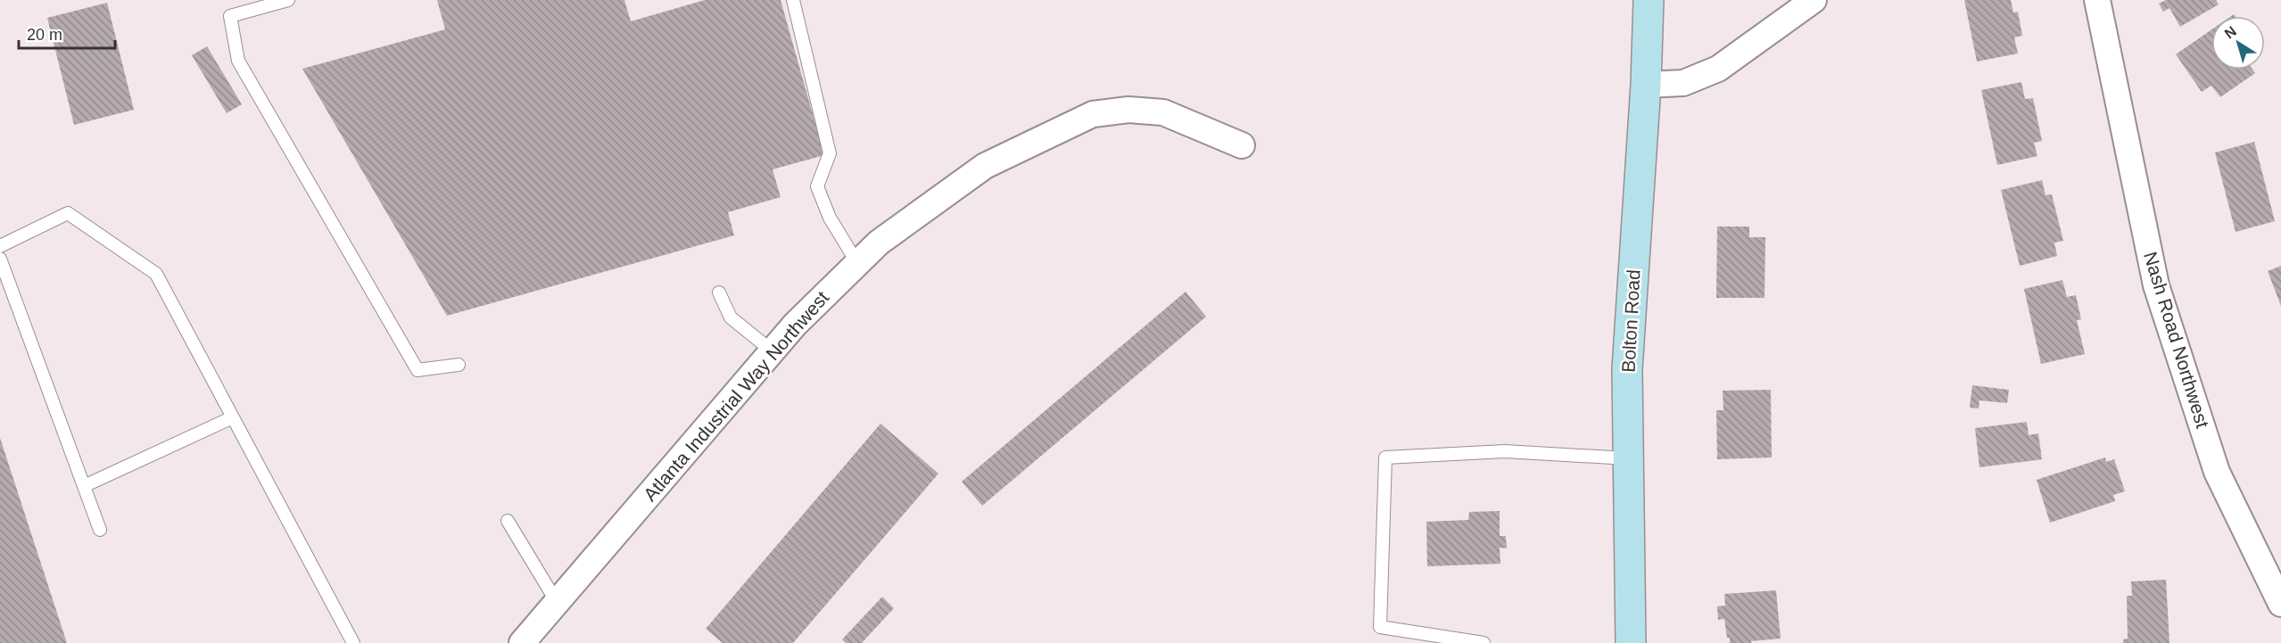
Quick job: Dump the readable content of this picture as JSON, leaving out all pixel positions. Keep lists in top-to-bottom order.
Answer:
{
  "streets": {
    "main road": ["Bolton Road"],
    "street": ["Nash Road Northwest", "Atlanta Industrial Way Northwest"]
  },
  "scale_bar": "20 m",
  "north": "top left"
}
